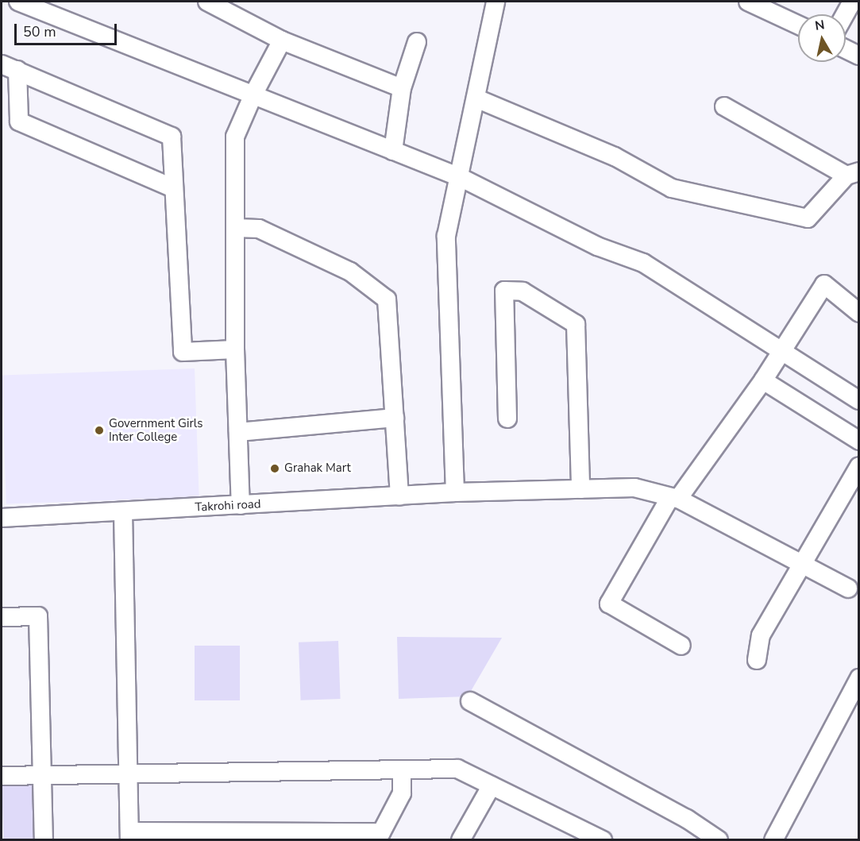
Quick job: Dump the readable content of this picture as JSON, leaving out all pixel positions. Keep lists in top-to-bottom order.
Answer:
{
  "streets": {
    "street": ["Takrohi road"]
  },
  "places": ["Government Girls Inter College", "Grahak Mart"],
  "scale_bar": "50 m",
  "north": "top"
}
